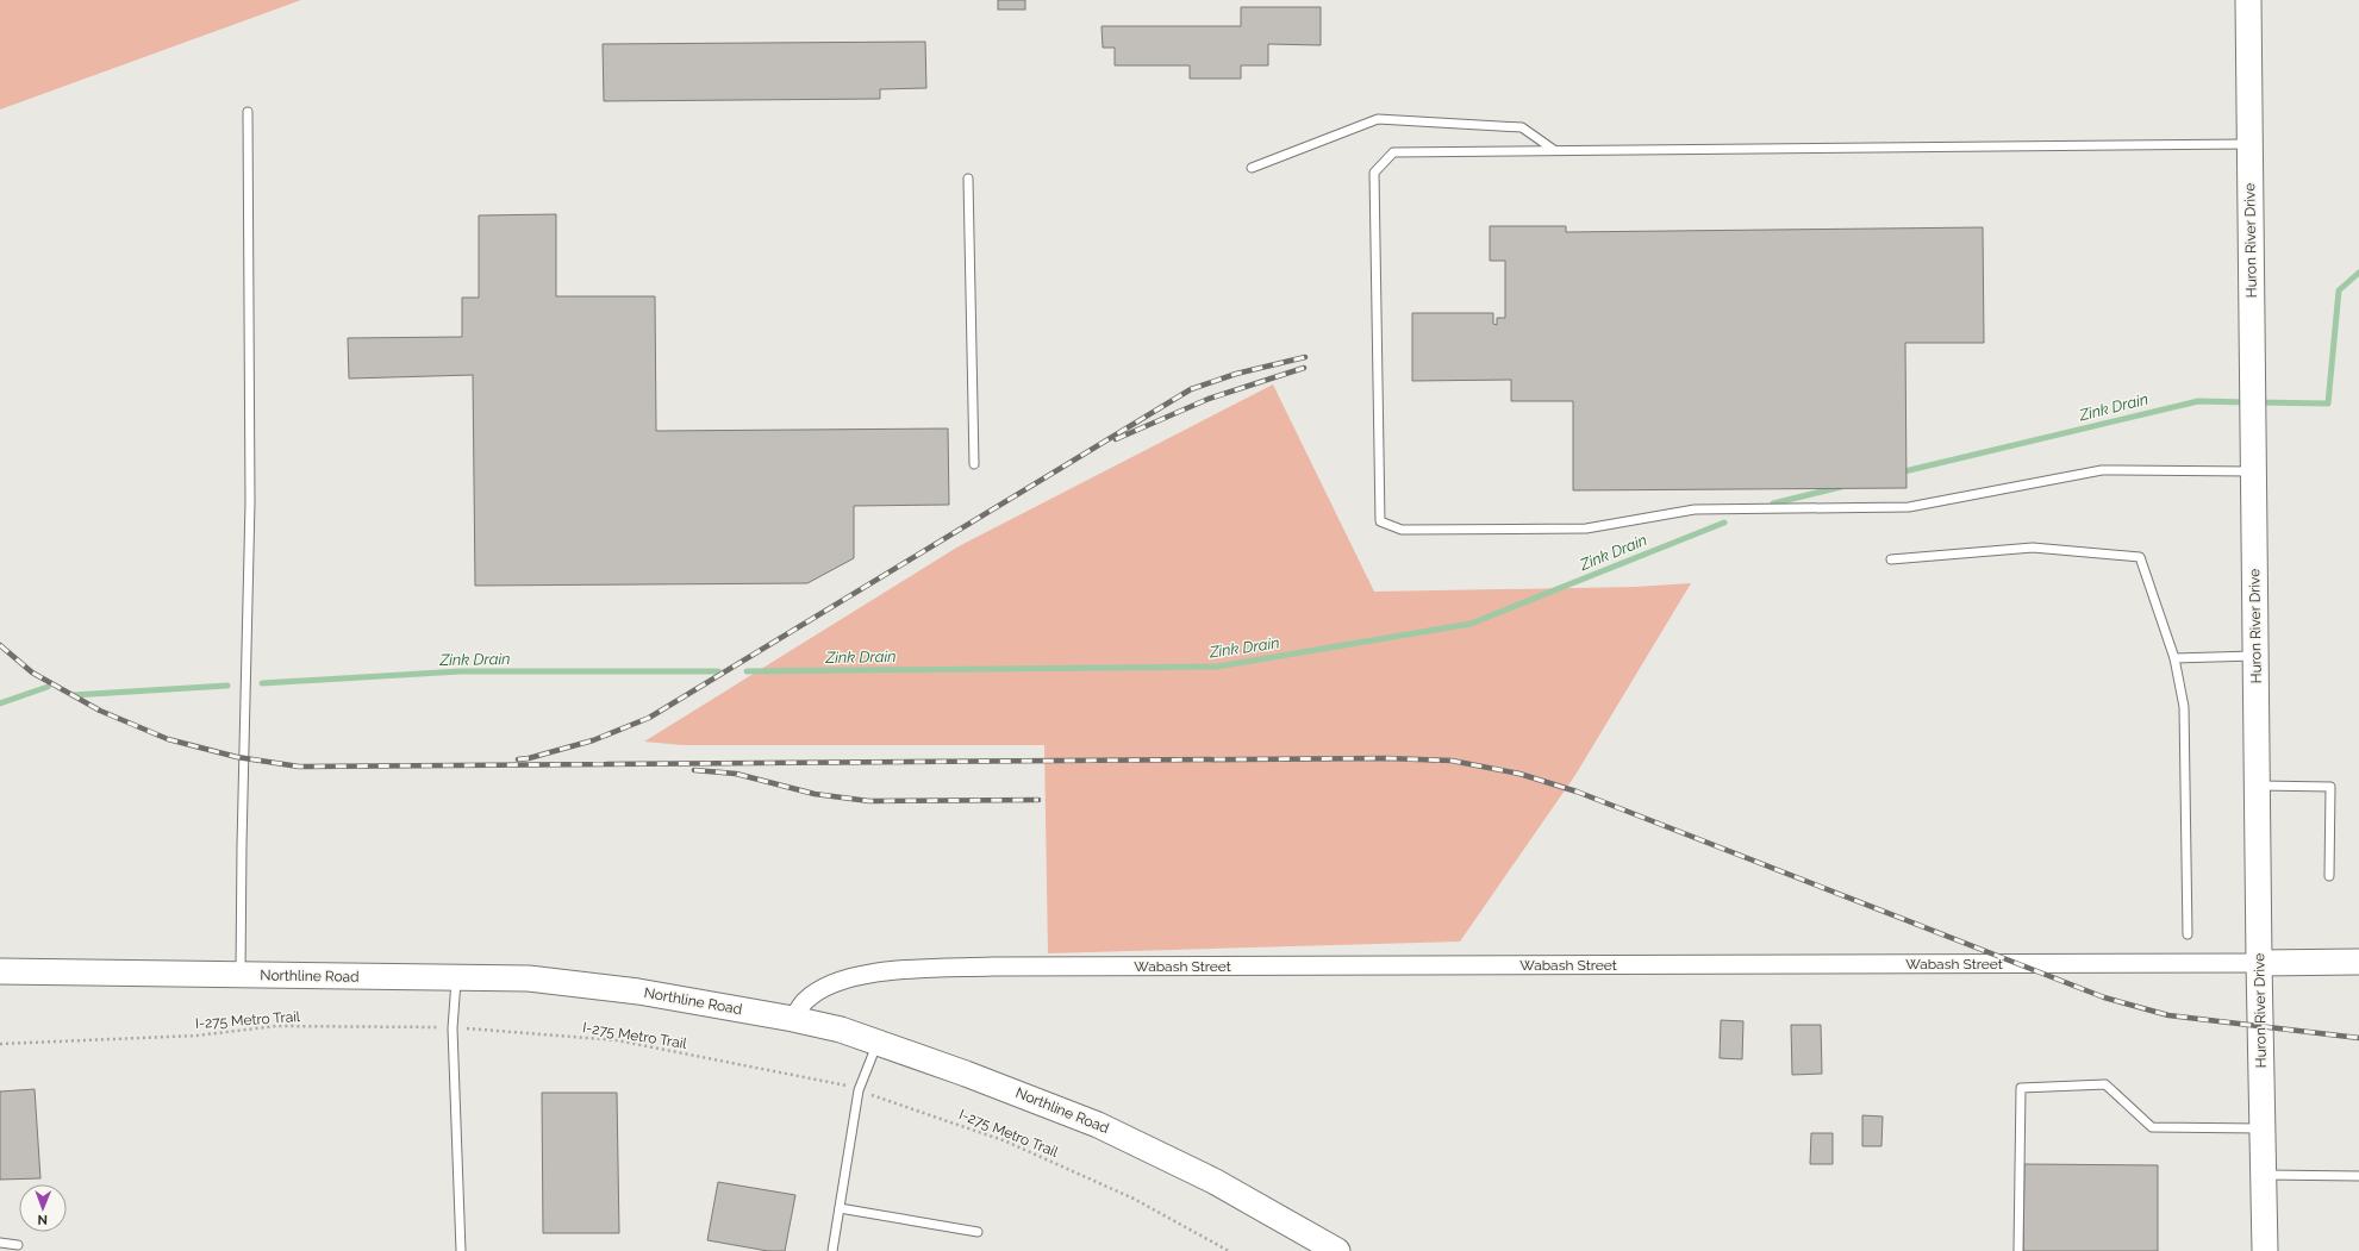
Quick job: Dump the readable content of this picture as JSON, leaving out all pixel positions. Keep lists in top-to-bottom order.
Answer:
{
  "streets": {
    "street": ["Huron River Drive", "Wabash Street", "Northline Road"],
    "path": ["I-275 Metro Trail"]
  },
  "crossings": [
    ["Huron River Drive", "Wabash Street"],
    ["Wabash Street", "Northline Road"]
  ],
  "water": ["Zink Drain"],
  "north": "bottom"
}
